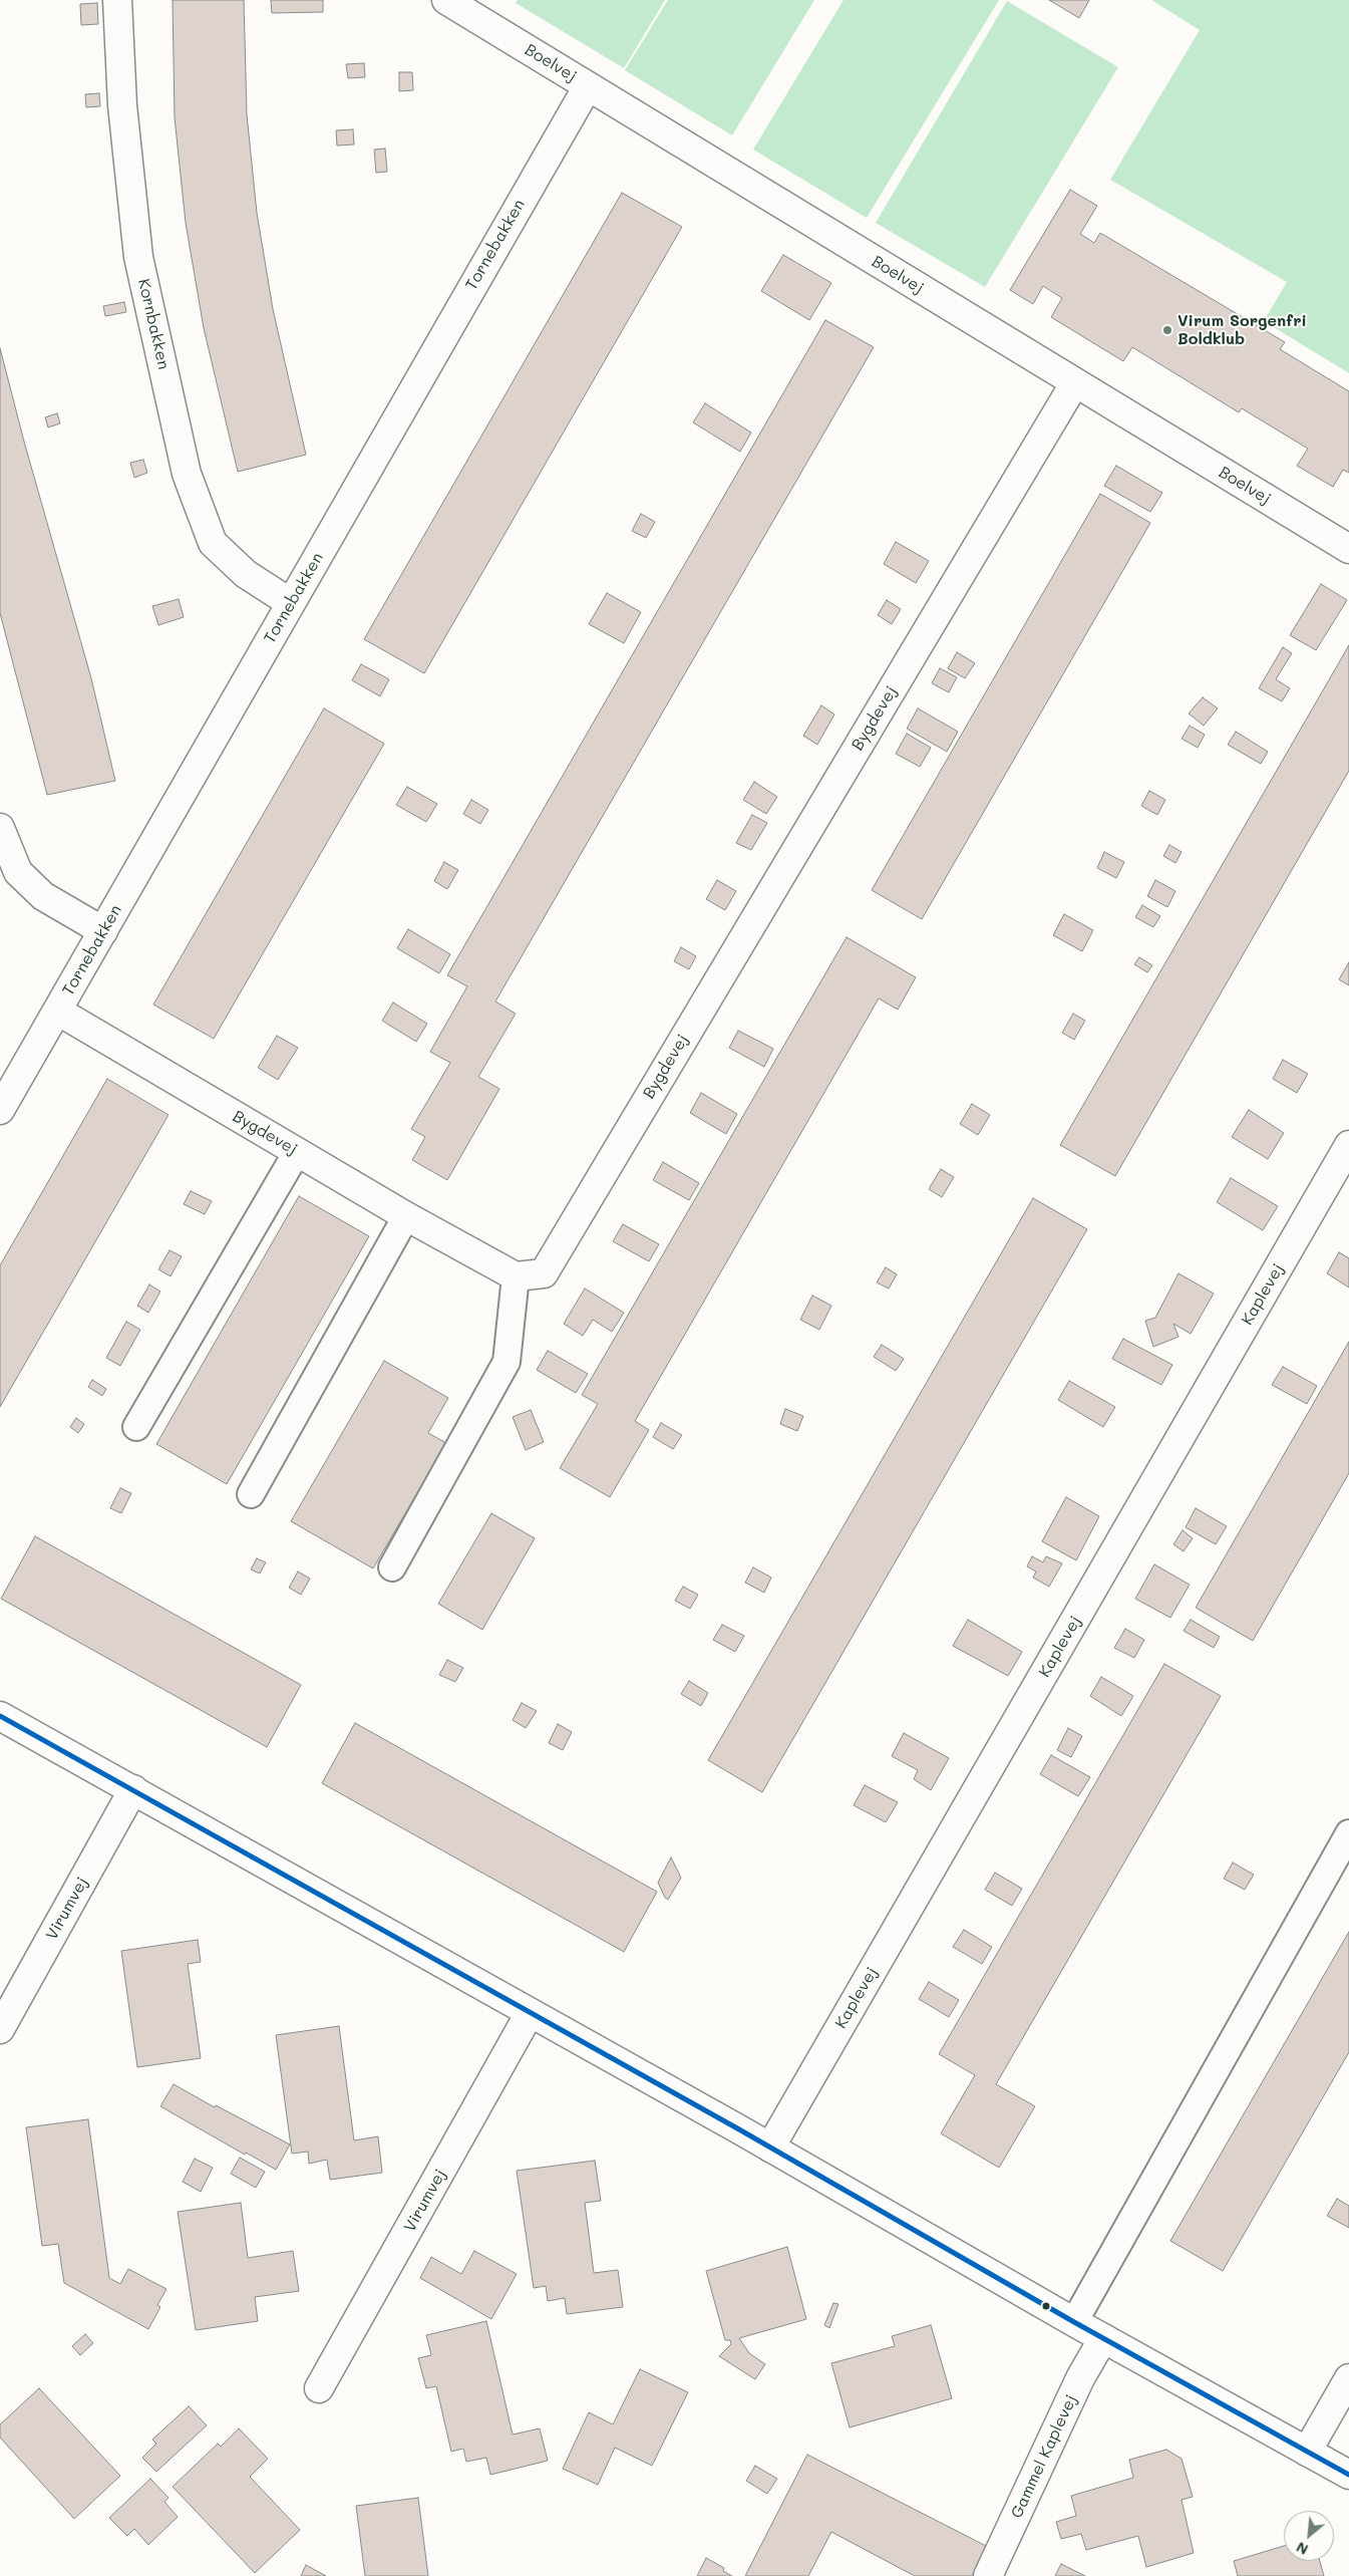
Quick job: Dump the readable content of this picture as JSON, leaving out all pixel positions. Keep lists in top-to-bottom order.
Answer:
{
  "streets": {
    "street": [
      "Boelvej",
      "Tornebakken",
      "Kornbakken",
      "Bygdevej",
      "Kaplevej",
      "Virumvej",
      "Gammel Kaplevej"
    ]
  },
  "crossings": [
    ["Boelvej", "Tornebakken"],
    ["Boelvej", "Bygdevej"],
    ["Tornebakken", "Kornbakken"],
    ["Tornebakken", "Bygdevej"]
  ],
  "places": ["Virum Sorgenfri Boldklub"],
  "north": "bottom left"
}
